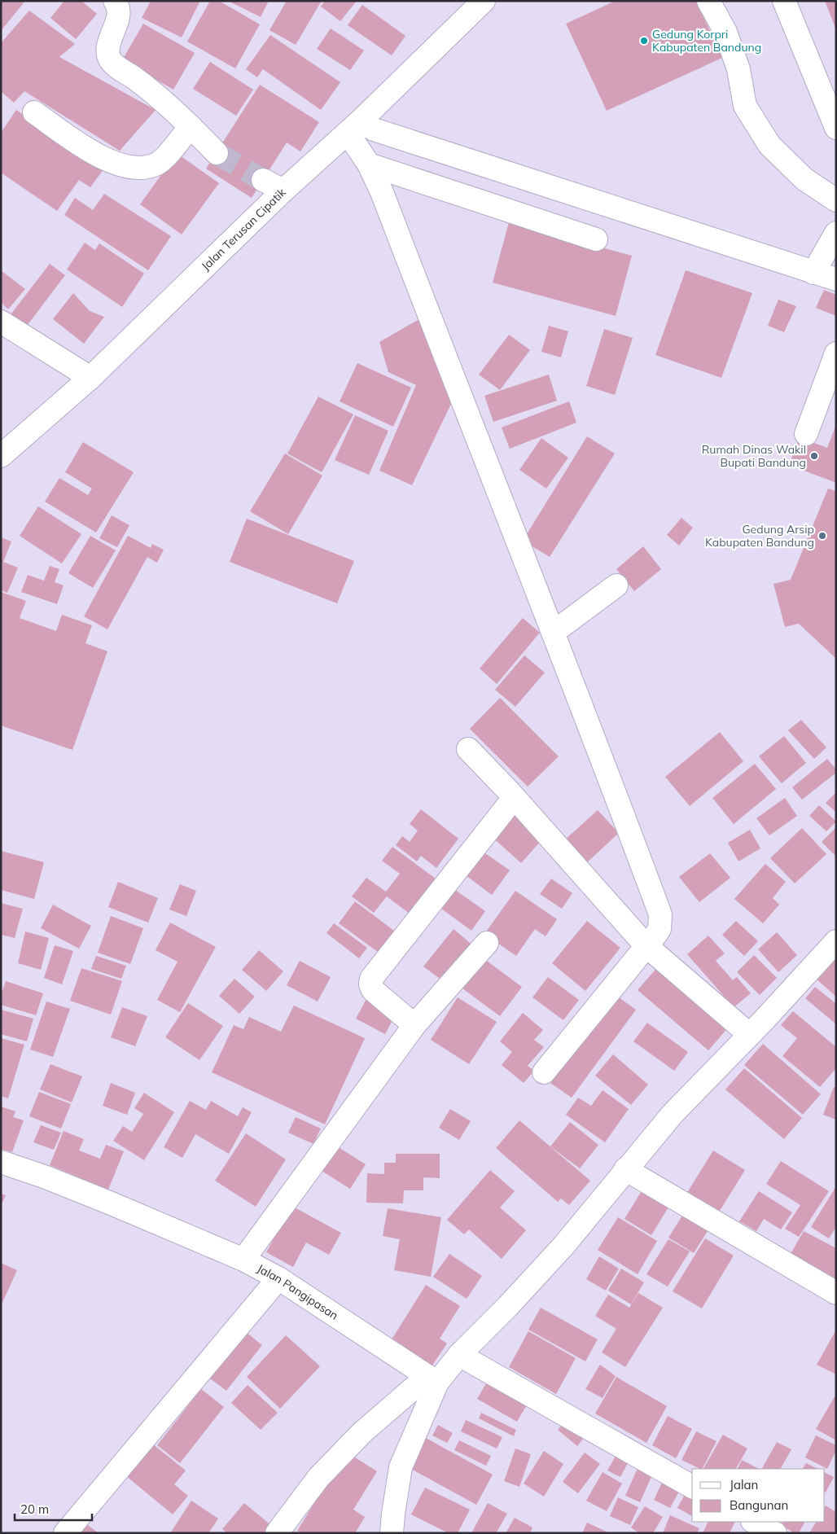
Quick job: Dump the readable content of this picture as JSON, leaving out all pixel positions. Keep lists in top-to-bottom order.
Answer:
{
  "streets": {
    "street": ["Jalan Terusan Cipatik", "Jalan Pangipasan"]
  },
  "places": ["Gedung Korpri Kabupaten Bandung", "Rumah Dinas Wakil Bupati Bandung", "Gedung Arsip Kabupaten Bandung"],
  "legend": ["Jalan", "Bangunan"],
  "scale_bar": "20 m"
}
